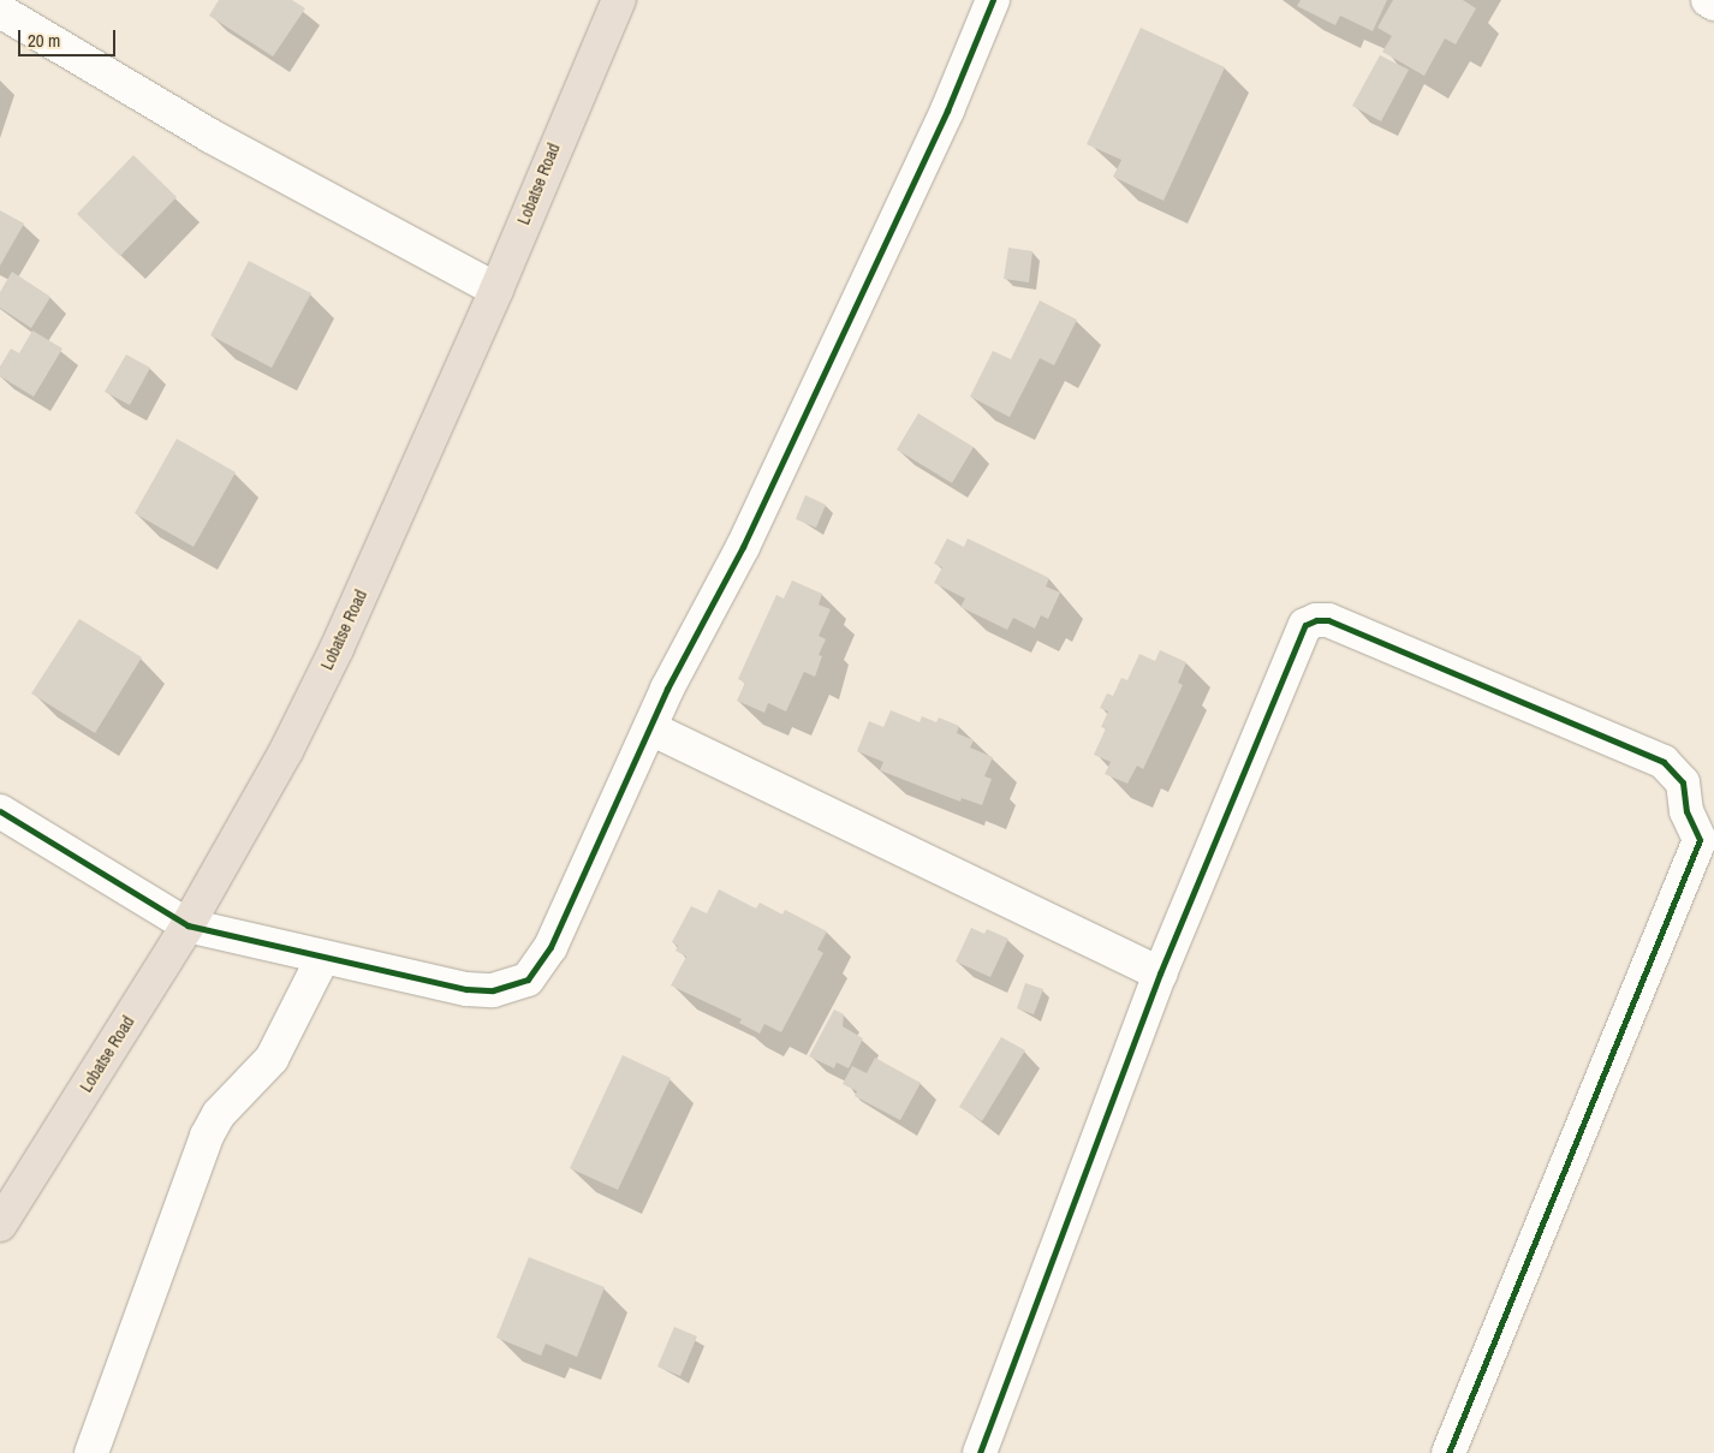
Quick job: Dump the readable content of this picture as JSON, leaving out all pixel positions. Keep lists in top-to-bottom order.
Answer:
{
  "streets": {
    "highway": ["Lobatse Road"]
  },
  "scale_bar": "20 m"
}
